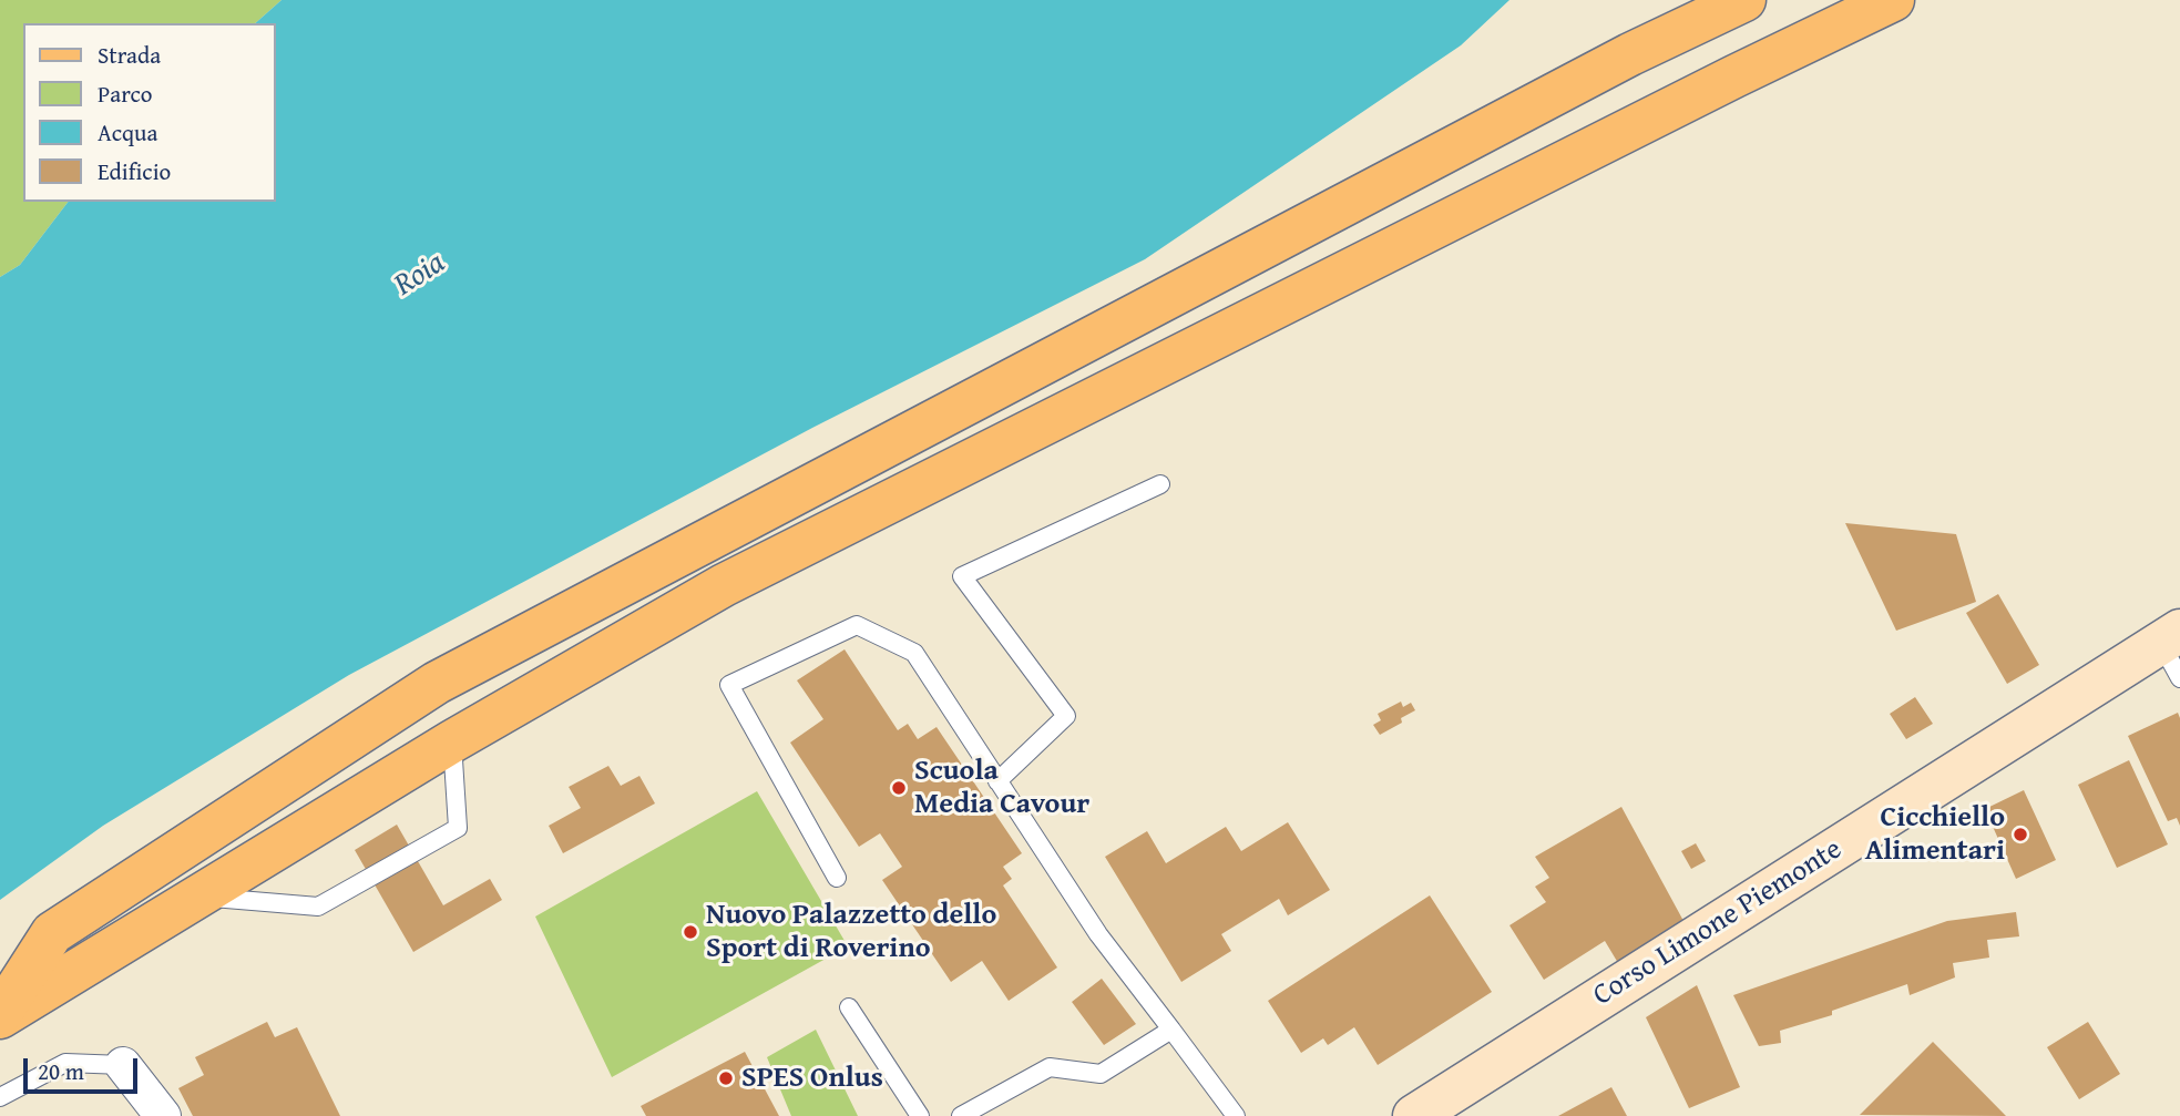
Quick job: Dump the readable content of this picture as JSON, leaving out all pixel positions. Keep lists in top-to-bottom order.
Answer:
{
  "streets": {
    "main road": ["Corso Limone Piemonte"]
  },
  "water": ["Roia"],
  "places": [
    "Scuola Media Cavour",
    "Cicchiello Alimentari",
    "Nuovo Palazzetto dello Sport di Roverino",
    "SPES Onlus"
  ],
  "legend": [
    "Strada",
    "Parco",
    "Acqua",
    "Edificio"
  ],
  "scale_bar": "20 m"
}
